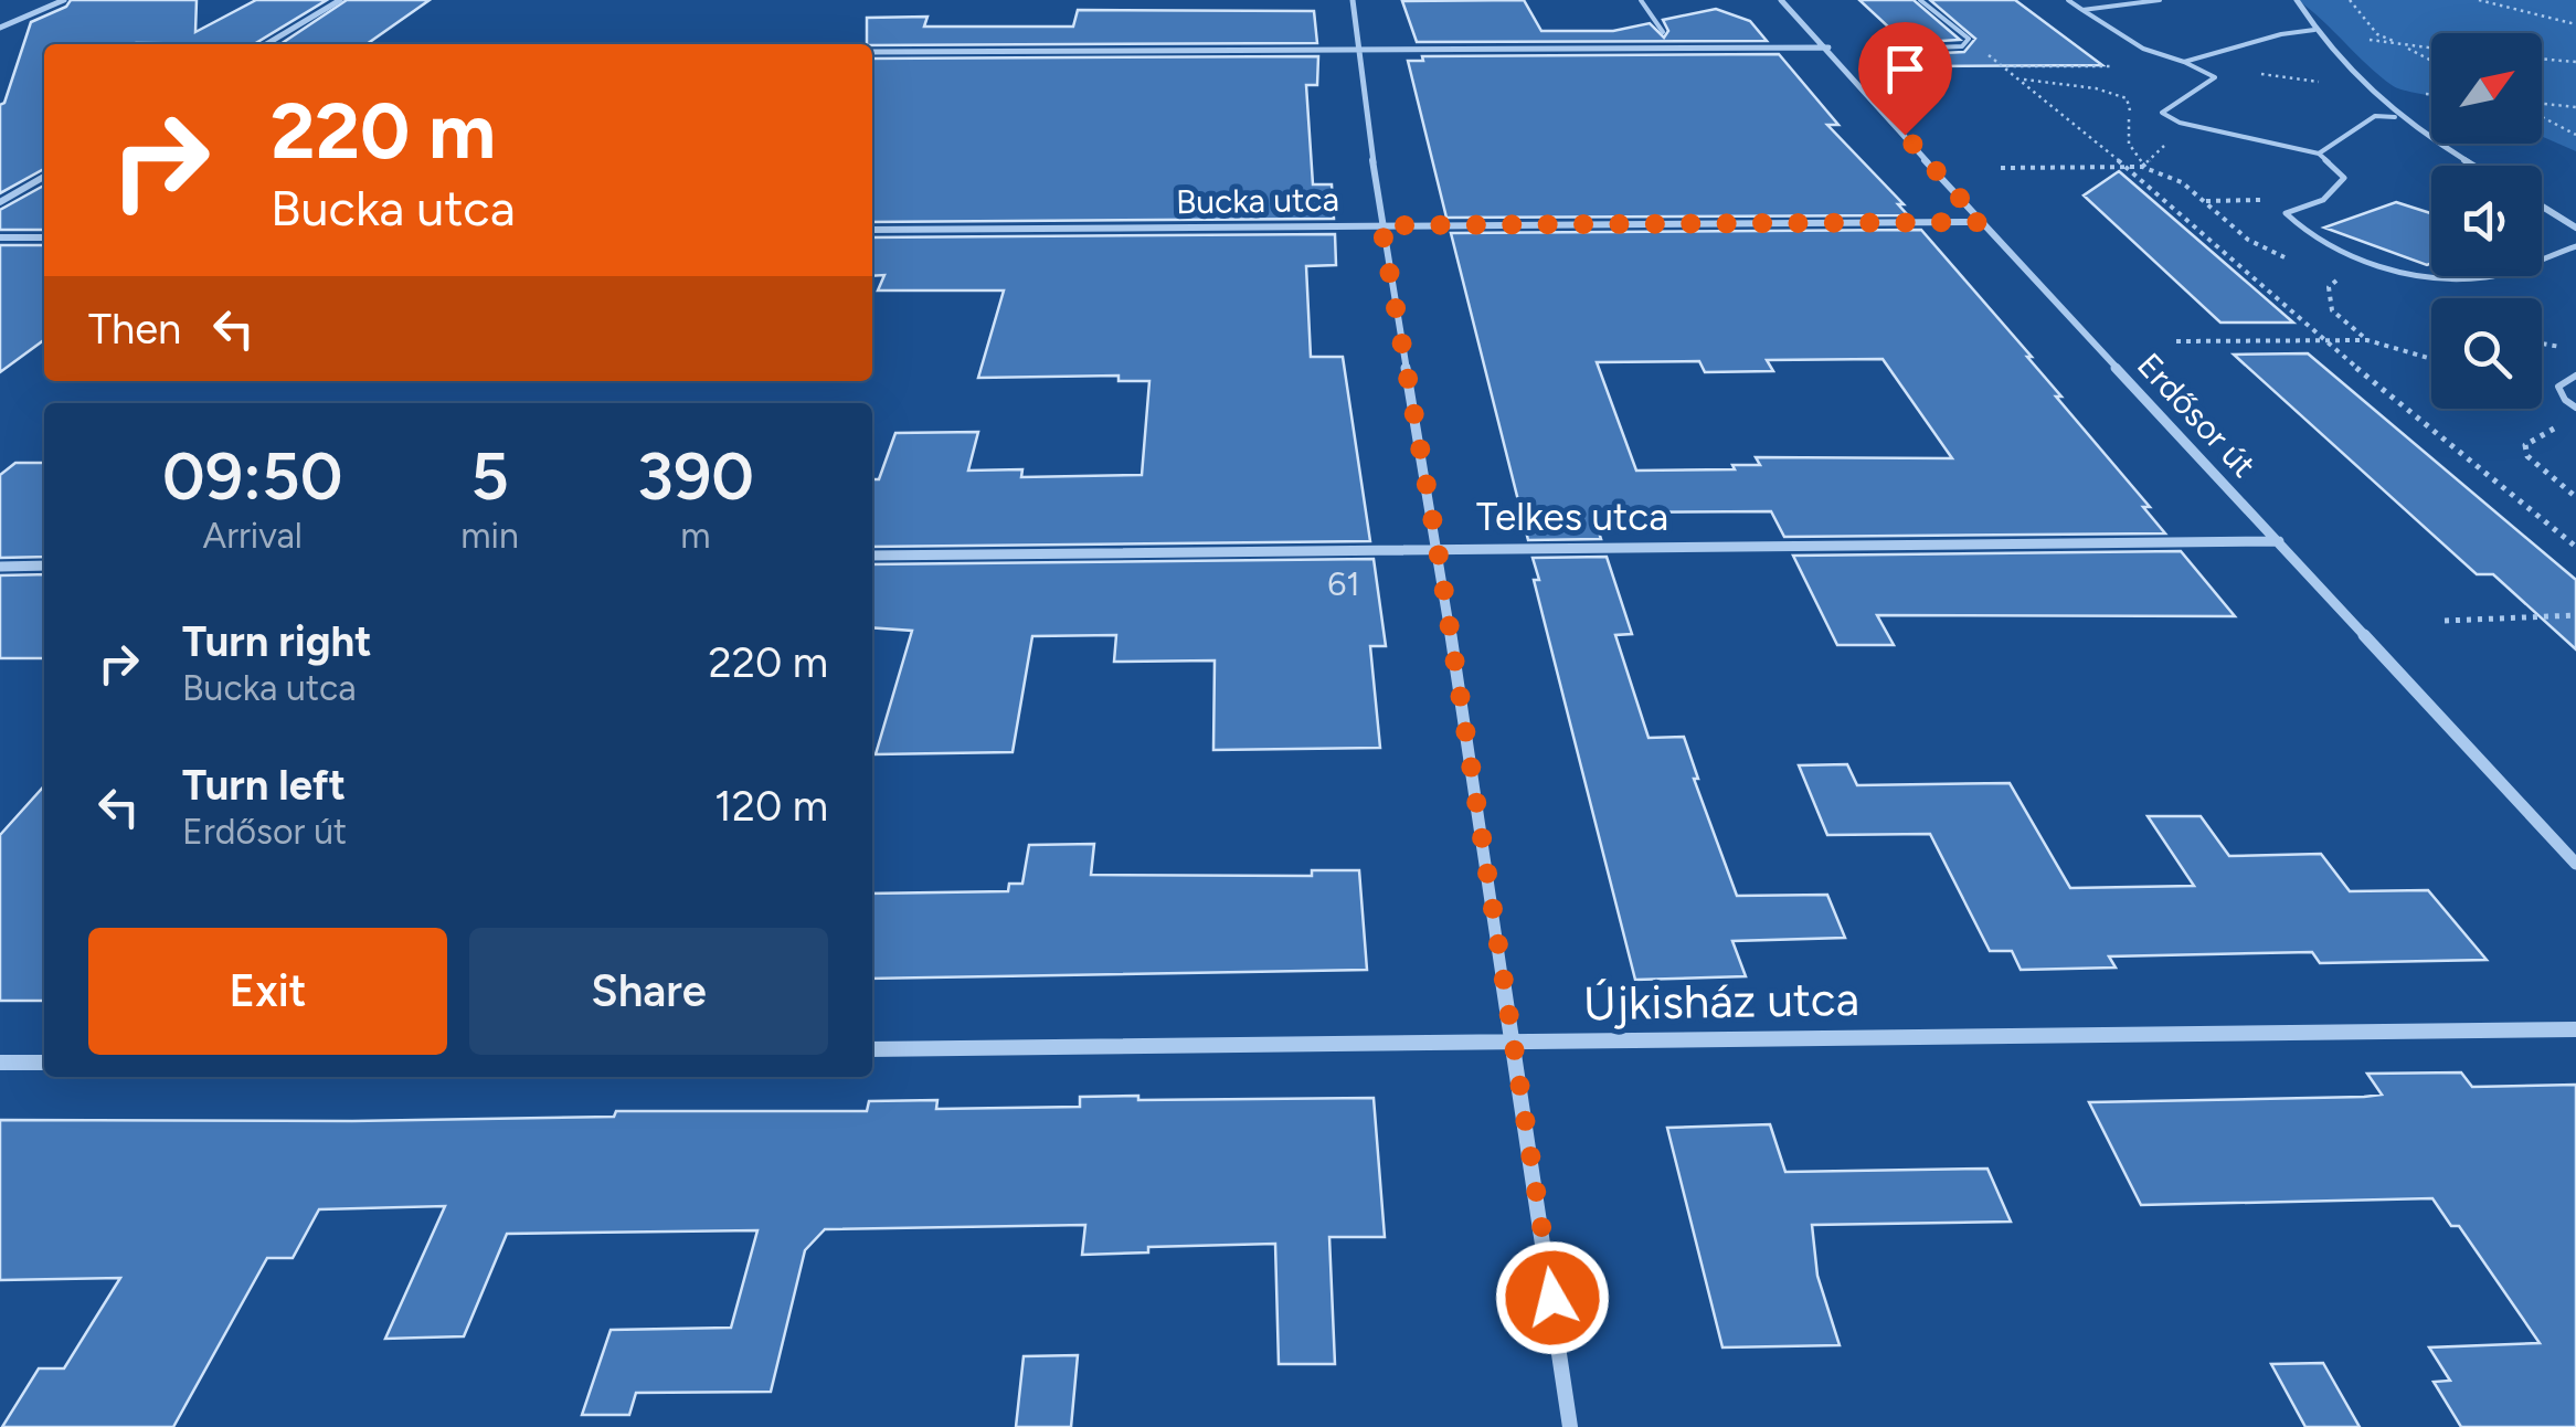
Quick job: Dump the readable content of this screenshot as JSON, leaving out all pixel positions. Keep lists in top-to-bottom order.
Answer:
{
  "streets": {
    "street": [
      "Bucka utca",
      "Erdősor út",
      "Telkes utca",
      "Újkisház utca"
    ]
  },
  "crossings": [
    ["Bucka utca", "Erdősor út"],
    ["Erdősor út", "Telkes utca"]
  ],
  "house_numbers": ["61"],
  "north": "top right",
  "page": {
    "turn": ["220 m", "Bucka utca"],
    "then": "Then",
    "eta": [
      "09:50",
      "Arrival",
      "5",
      "min",
      "390",
      "m"
    ],
    "list": [
      {
        "name": "Turn right",
        "note": "Bucka utca",
        "value": "220 m"
      },
      {
        "name": "Turn left",
        "note": "Erdősor út",
        "value": "120 m"
      }
    ],
    "buttons": ["Exit", "Share"]
  }
}
